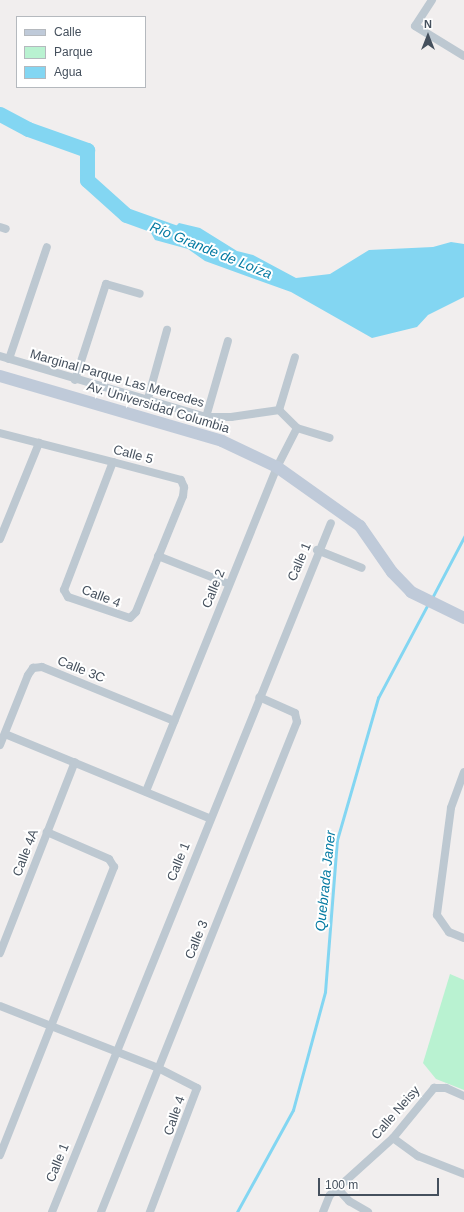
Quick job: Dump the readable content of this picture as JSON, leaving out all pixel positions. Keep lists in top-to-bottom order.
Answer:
{
  "streets": {
    "main road": ["Av. Universidad Columbia"],
    "street": [
      "Marginal Parque Las Mercedes",
      "Calle 5",
      "Calle 1",
      "Calle 2",
      "Calle 4",
      "Calle 3C",
      "Calle 4A",
      "Calle 3",
      "Calle Neisy"
    ]
  },
  "crossings": [
    ["Av. Universidad Columbia", "Calle 2"],
    ["Calle 5", "Calle 4"],
    ["Calle 1", "Calle 4"],
    ["Calle 1", "Calle 3"],
    ["Calle 2", "Calle 3C"],
    ["Calle 4", "Calle 3"]
  ],
  "water": ["Río Grande de Loíza", "Quebrada Janer"],
  "legend": ["Calle", "Parque", "Agua"],
  "scale_bar": "100 m",
  "north": "top"
}
